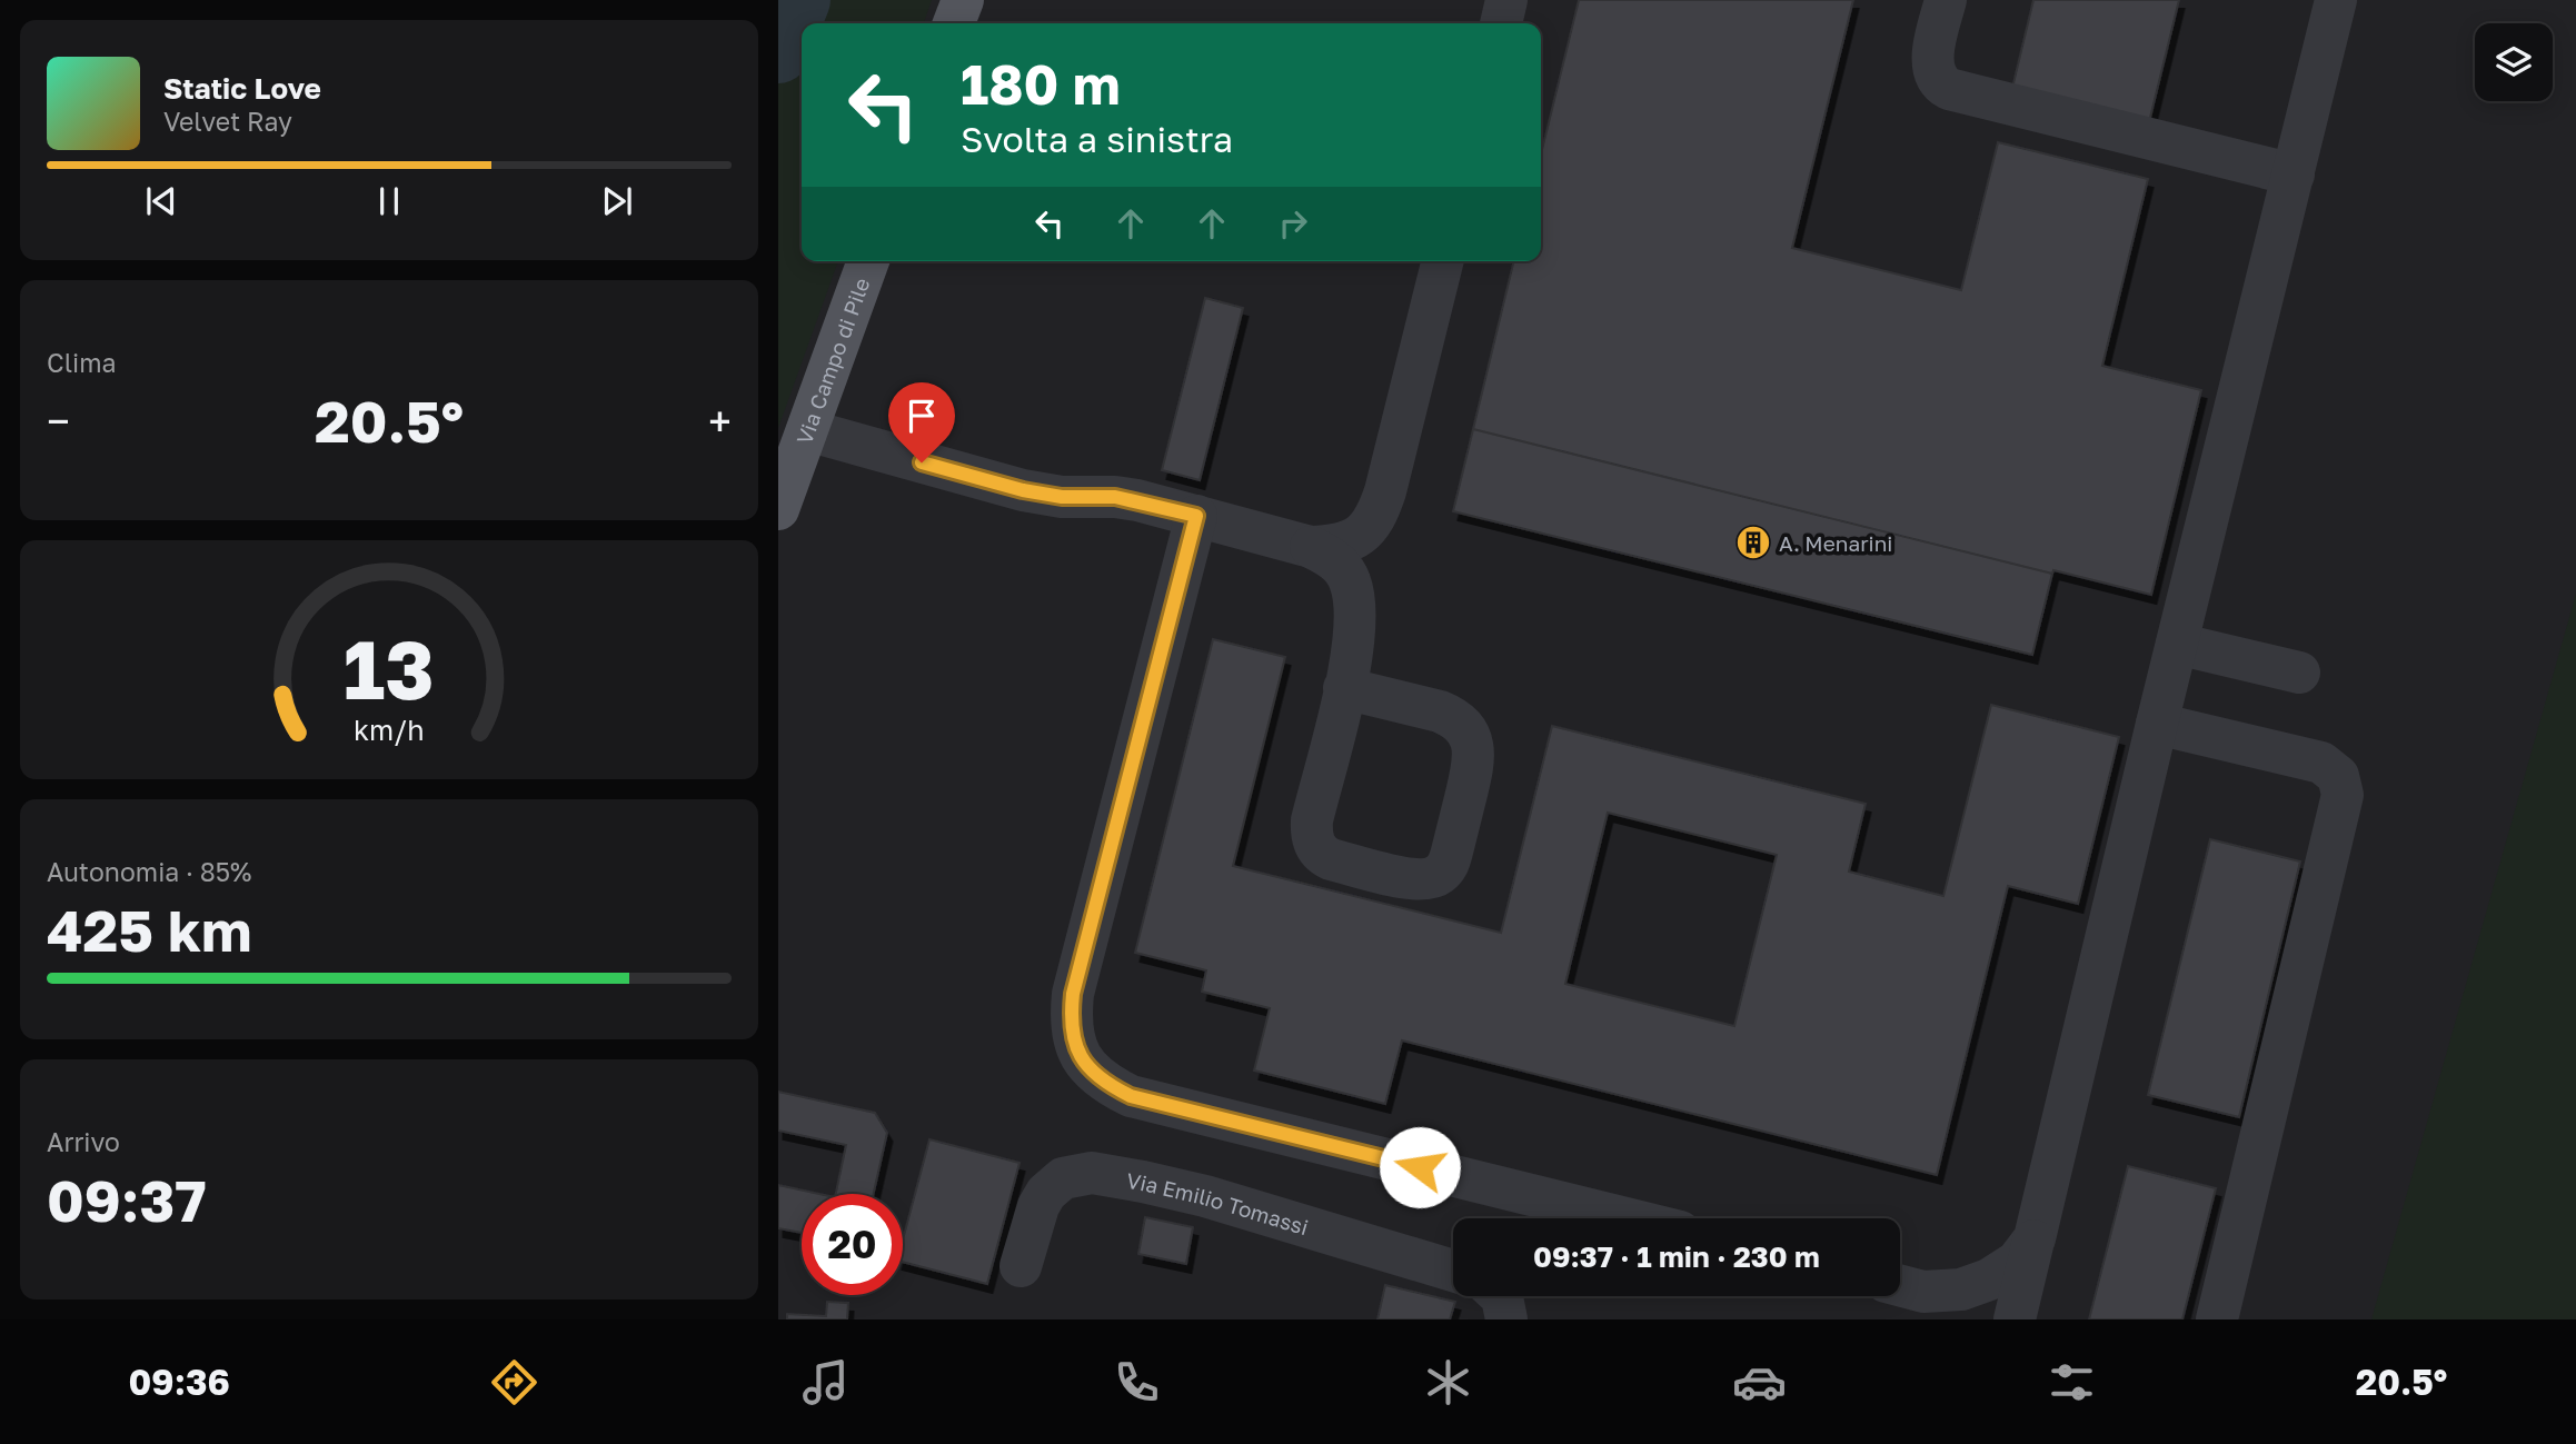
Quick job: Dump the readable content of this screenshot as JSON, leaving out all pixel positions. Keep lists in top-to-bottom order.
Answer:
{
  "streets": {
    "main road": ["Via Campo di Pile"],
    "street": ["Via Emilio Tomassi"]
  },
  "places": {
    "building": ["A. Menarini"]
  },
  "page": {
    "turn": ["180 m", "Svolta a sinistra"],
    "song": ["Static Love", "Velvet Ray"],
    "tile": [
      "Clima",
      ["Autonomia · 85%", "425 km"],
      ["Arrivo", "09:37"]
    ],
    "heat": ["−", "20.5°", "+"],
    "limit": "20",
    "trip": "09:37 · 1 min · 230 m",
    "tabs": ["09:36", "20.5°"],
    "gauge": ["13", "km/h"]
  }
}
